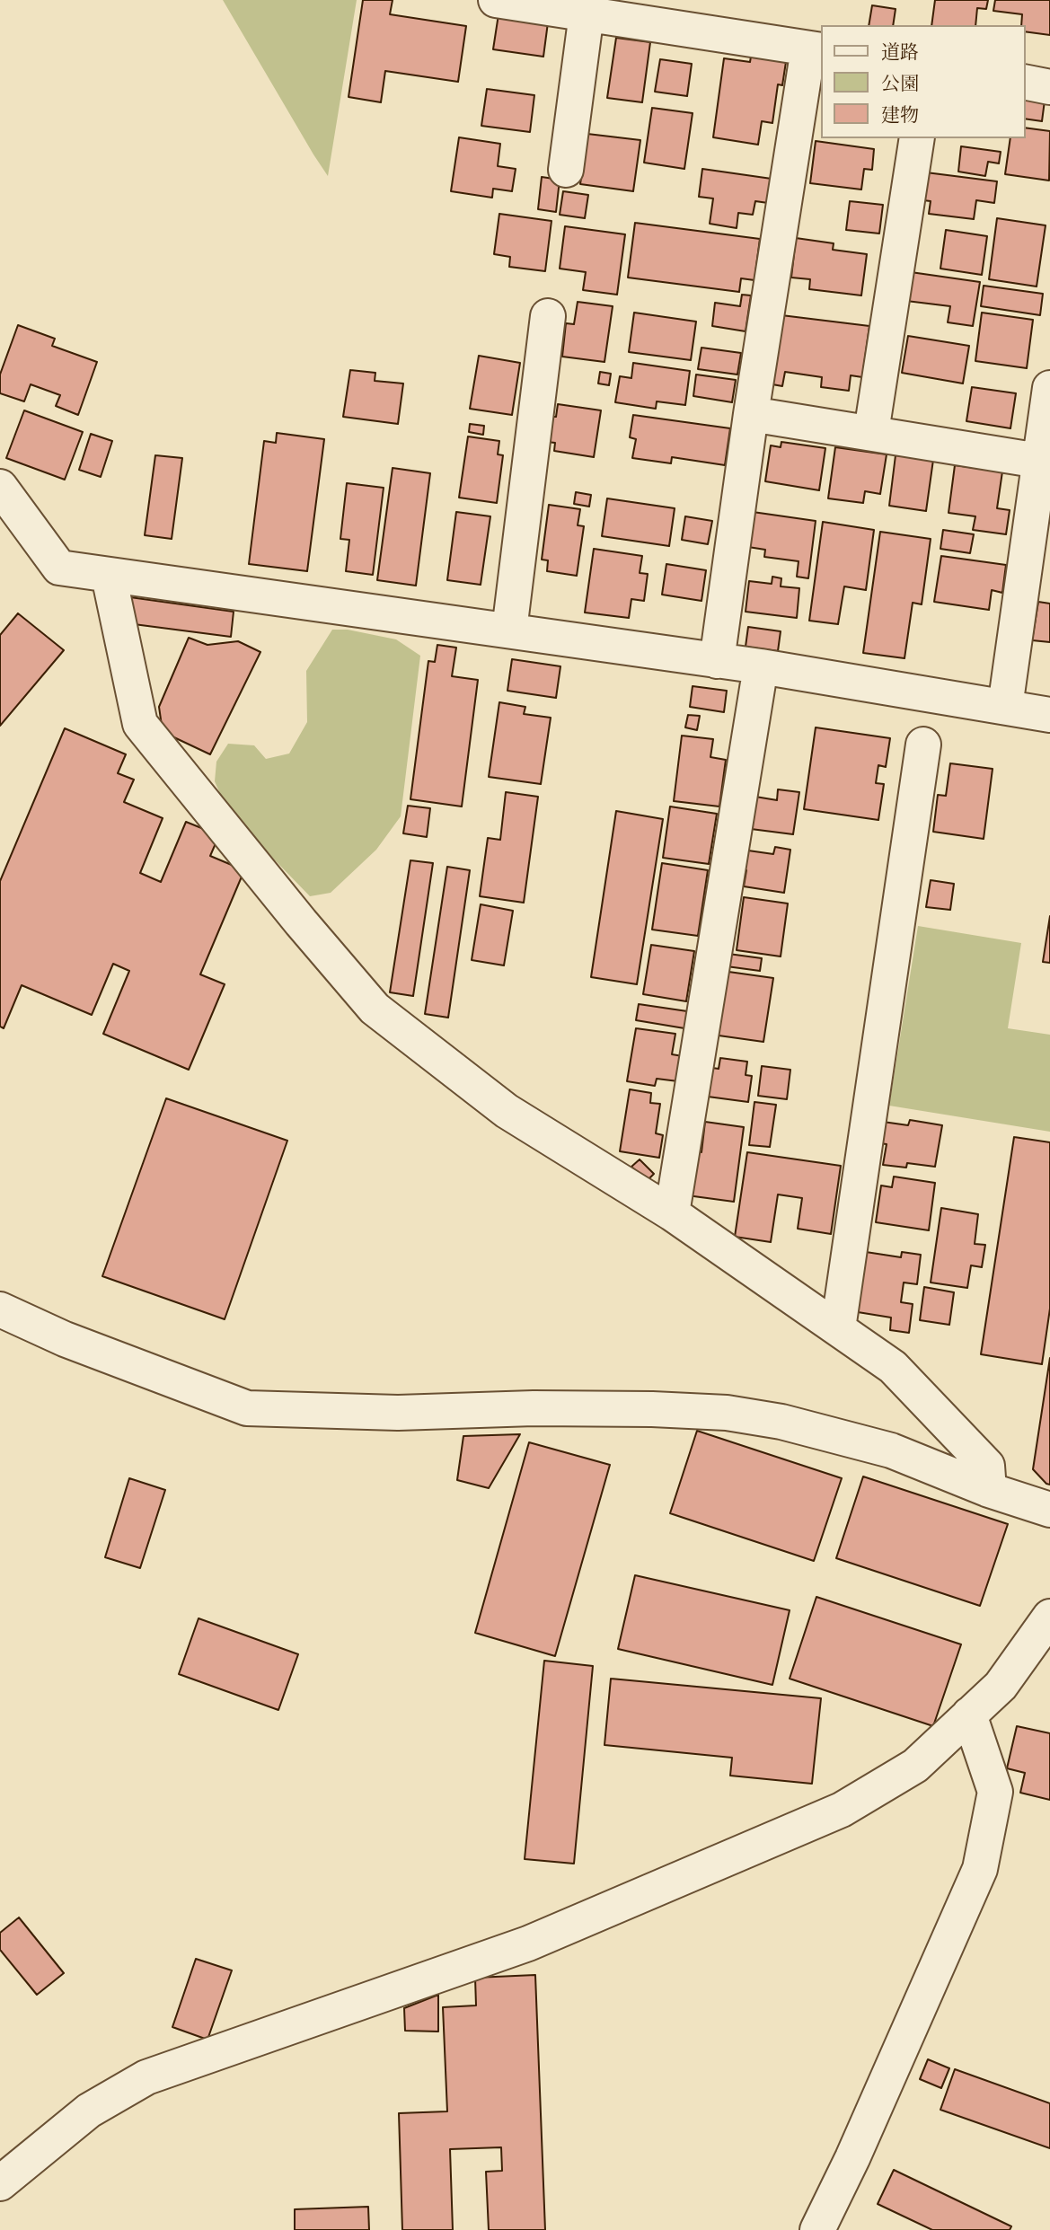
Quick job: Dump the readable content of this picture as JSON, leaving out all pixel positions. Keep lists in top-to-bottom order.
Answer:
{
  "legend": ["道路", "公園", "建物"]
}
